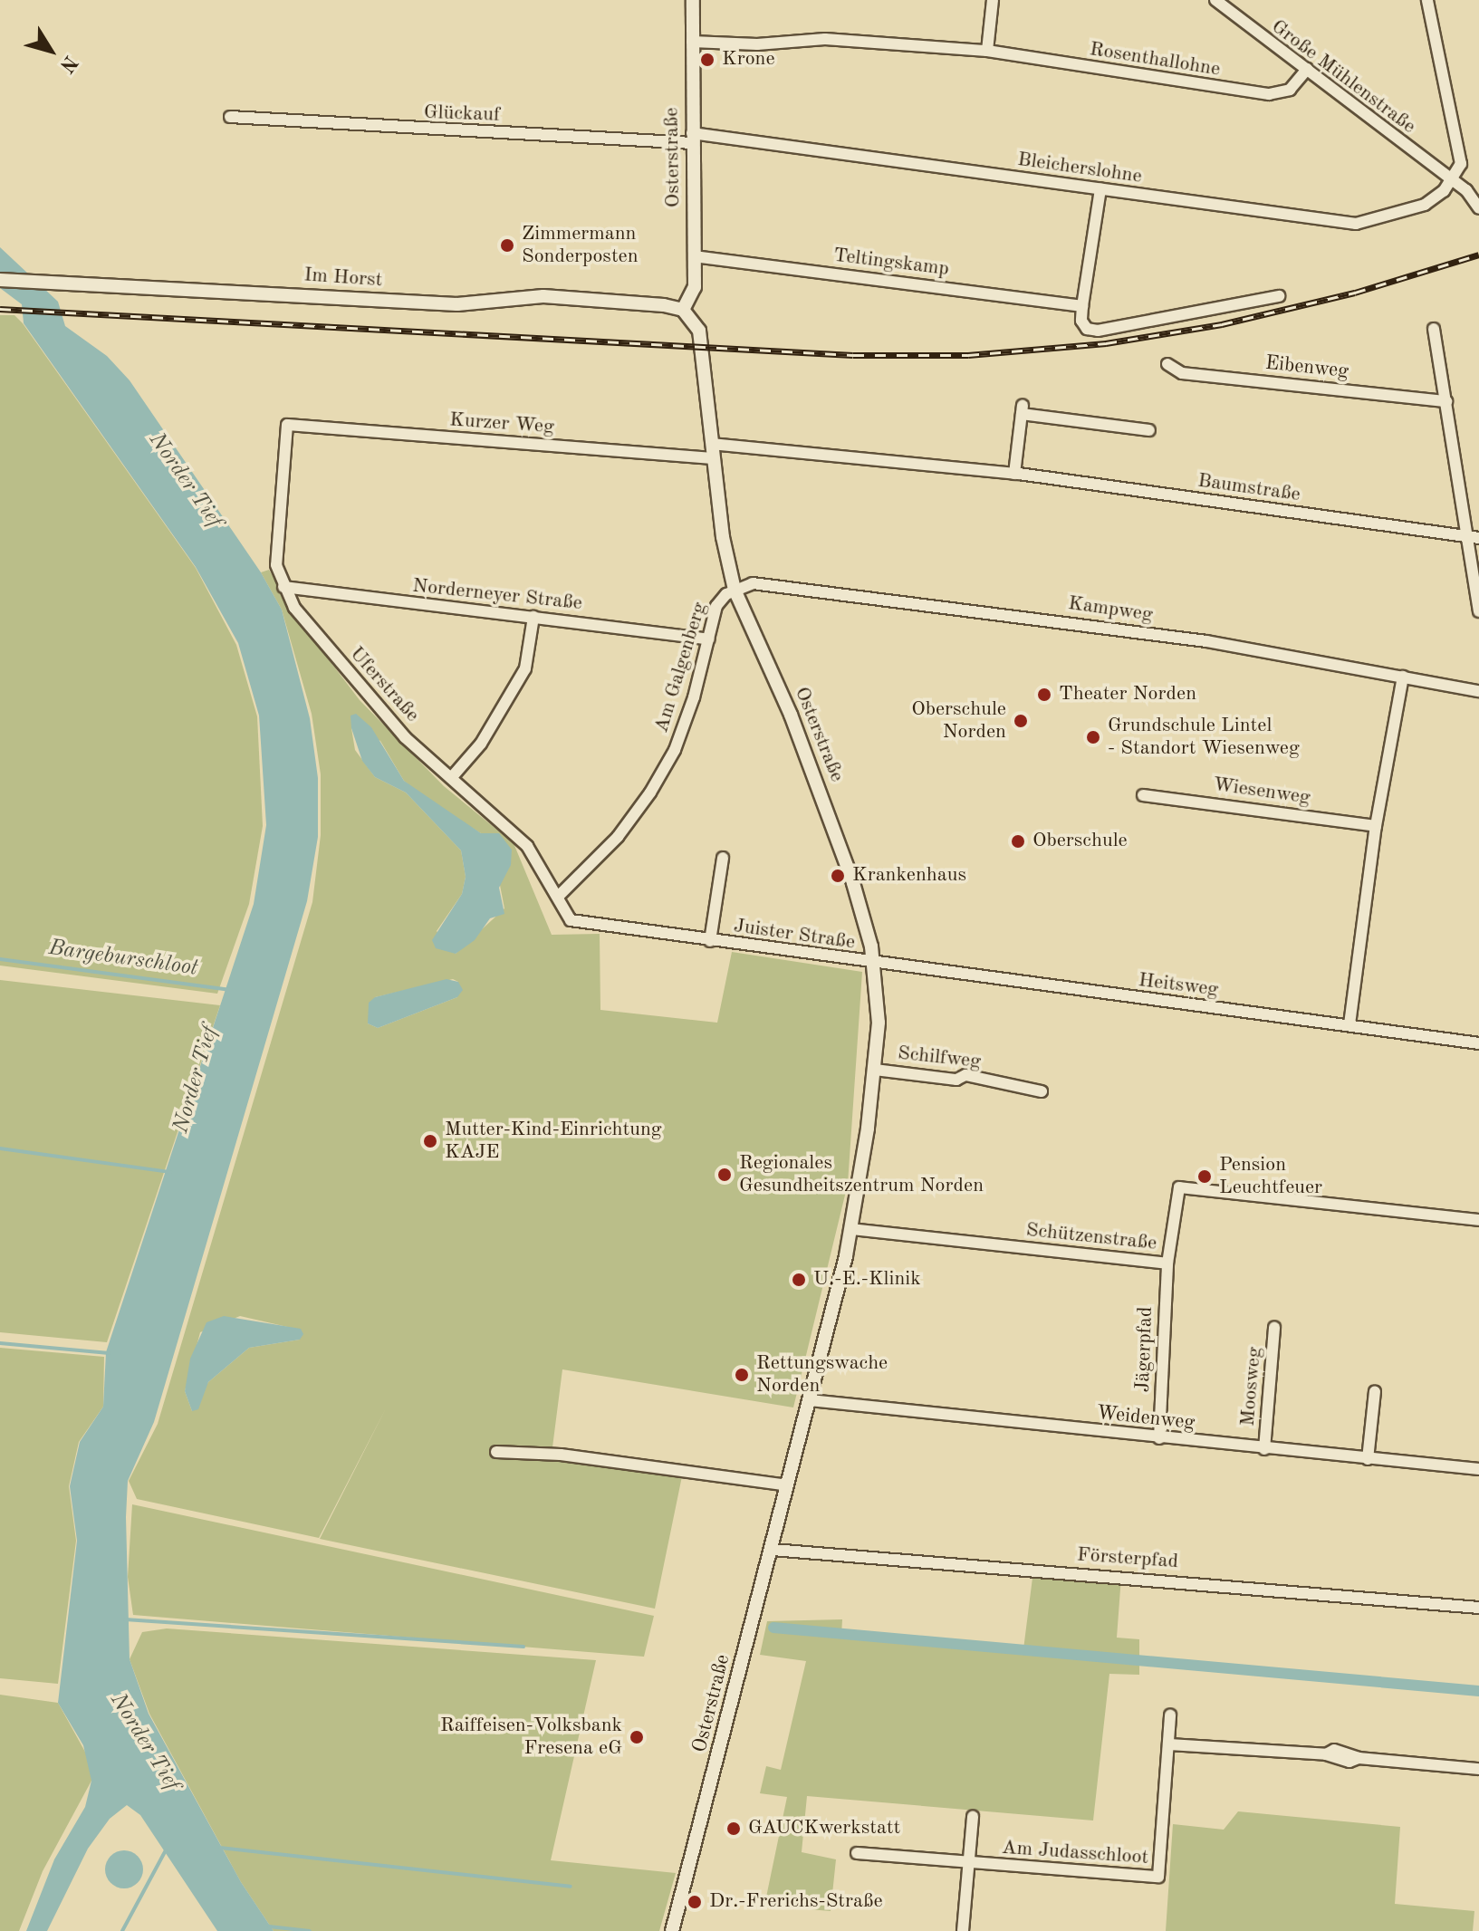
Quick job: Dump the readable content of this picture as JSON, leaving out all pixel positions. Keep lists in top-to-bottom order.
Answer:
{
  "streets": {
    "street": [
      "Rosenthallohne",
      "Große Mühlenstraße",
      "Glückauf",
      "Osterstraße",
      "Bleicherslohne",
      "Teltingskamp",
      "Im Horst",
      "Eibenweg",
      "Kurzer Weg",
      "Baumstraße",
      "Norderneyer Straße",
      "Kampweg",
      "Am Galgenberg",
      "Uferstraße",
      "Wiesenweg",
      "Juister Straße",
      "Heitsweg",
      "Schilfweg",
      "Schützenstraße",
      "Jägerpfad",
      "Moosweg",
      "Weidenweg",
      "Försterpfad",
      "Am Judasschloot"
    ]
  },
  "crossings": [
    ["Rosenthallohne", "Große Mühlenstraße"],
    ["Rosenthallohne", "Osterstraße"],
    ["Große Mühlenstraße", "Bleicherslohne"],
    ["Glückauf", "Osterstraße"],
    ["Glückauf", "Bleicherslohne"],
    ["Osterstraße", "Bleicherslohne"],
    ["Osterstraße", "Teltingskamp"],
    ["Osterstraße", "Im Horst"],
    ["Osterstraße", "Kurzer Weg"],
    ["Osterstraße", "Baumstraße"],
    ["Osterstraße", "Kampweg"],
    ["Osterstraße", "Am Galgenberg"],
    ["Osterstraße", "Juister Straße"],
    ["Osterstraße", "Heitsweg"],
    ["Osterstraße", "Schilfweg"],
    ["Osterstraße", "Schützenstraße"],
    ["Osterstraße", "Weidenweg"],
    ["Osterstraße", "Försterpfad"],
    ["Kurzer Weg", "Uferstraße"],
    ["Norderneyer Straße", "Am Galgenberg"],
    ["Norderneyer Straße", "Uferstraße"],
    ["Kampweg", "Am Galgenberg"],
    ["Am Galgenberg", "Uferstraße"],
    ["Uferstraße", "Juister Straße"],
    ["Juister Straße", "Heitsweg"],
    ["Schützenstraße", "Jägerpfad"],
    ["Jägerpfad", "Weidenweg"],
    ["Moosweg", "Weidenweg"]
  ],
  "water": ["Norder Tief", "Bargeburschloot"],
  "places": [
    "Krone",
    "Zimmermann Sonderposten",
    "Theater Norden",
    "Oberschule Norden",
    "Grundschule Lintel - Standort Wiesenweg",
    "Oberschule",
    "Krankenhaus",
    "Mutter-Kind-Einrichtung KAJE",
    "Regionales Gesundheitszentrum Norden",
    "Pension Leuchtfeuer",
    "U.-E.-Klinik",
    "Rettungswache Norden",
    "Raiffeisen-Volksbank Fresena eG",
    "GAUCKwerkstatt",
    "Dr.-Frerichs-Straße"
  ],
  "north": "bottom right"
}
